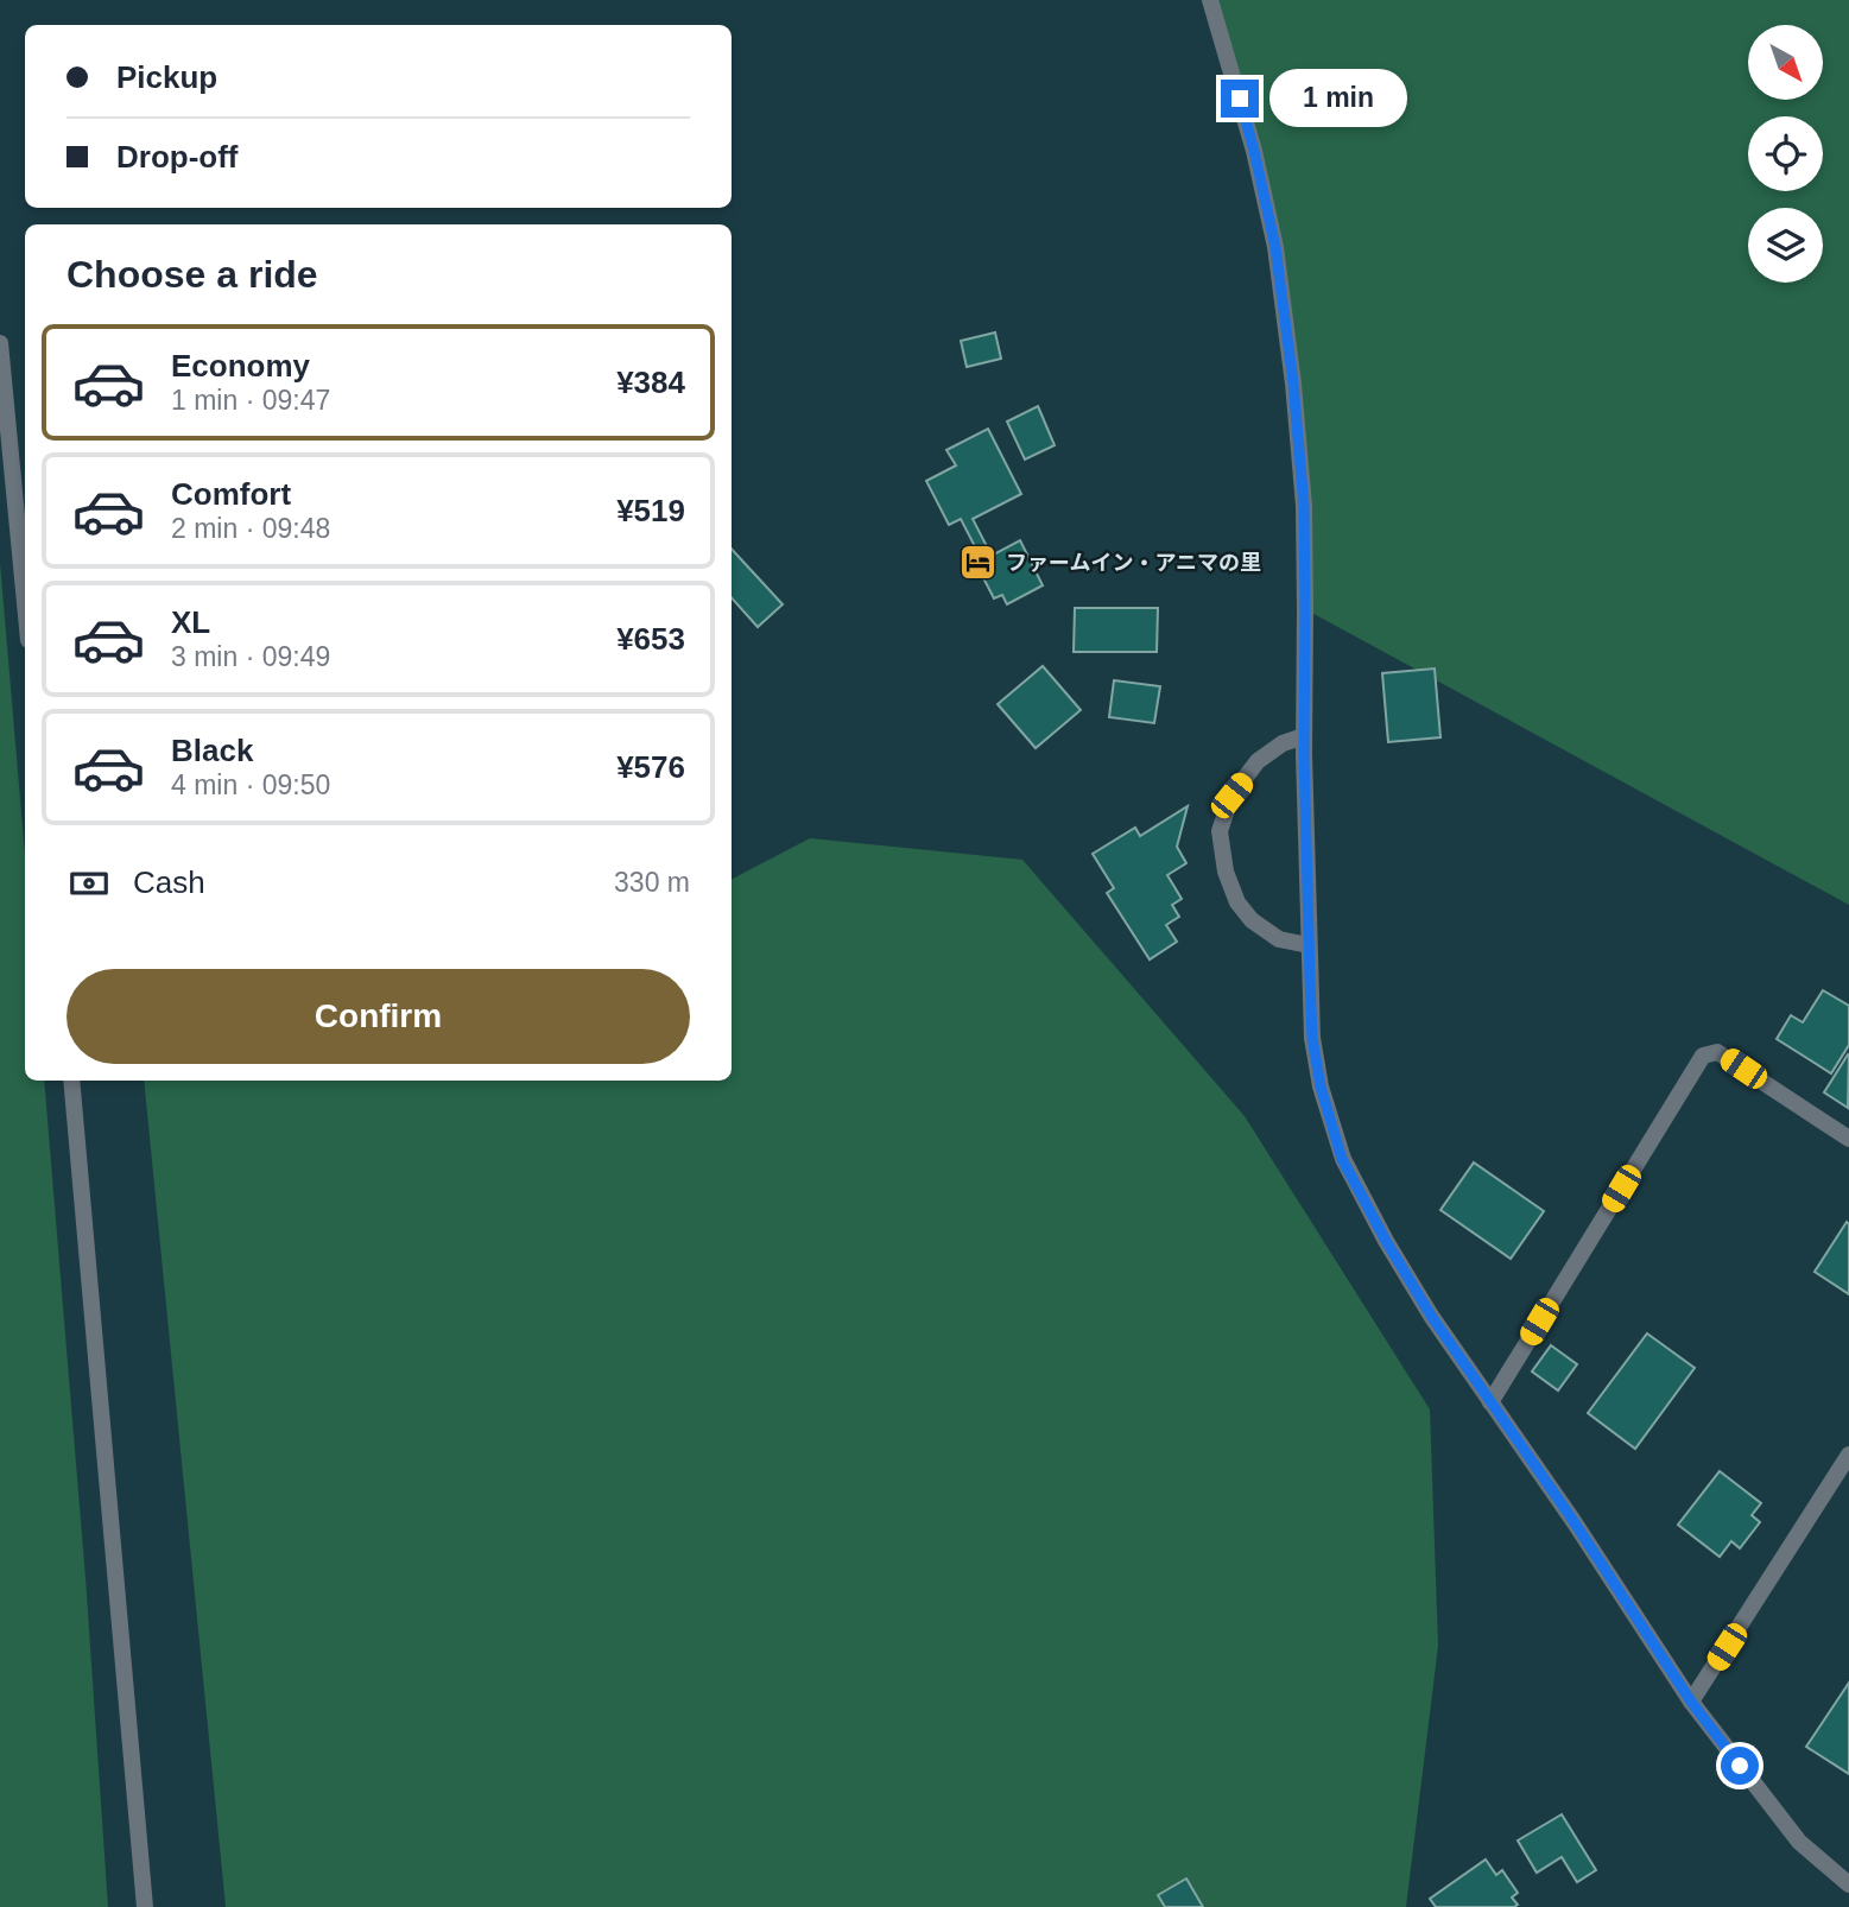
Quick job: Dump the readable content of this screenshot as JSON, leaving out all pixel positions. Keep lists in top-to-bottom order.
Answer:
{
  "places": {
    "hotel": ["ファームイン・アニマの里"]
  },
  "north": "bottom right",
  "page": {
    "banner": ["Pickup", "Drop-off"],
    "bubble": "1 min",
    "heading": "Choose a ride",
    "list": [
      {
        "name": "Economy",
        "note": "1 min · 09:47",
        "value": "¥384"
      },
      {
        "name": "Comfort",
        "note": "2 min · 09:48",
        "value": "¥519"
      },
      {
        "name": "XL",
        "note": "3 min · 09:49",
        "value": "¥653"
      },
      {
        "name": "Black",
        "note": "4 min · 09:50",
        "value": "¥576"
      }
    ],
    "pay": ["Cash", "330 m"],
    "buttons": "Confirm"
  }
}
